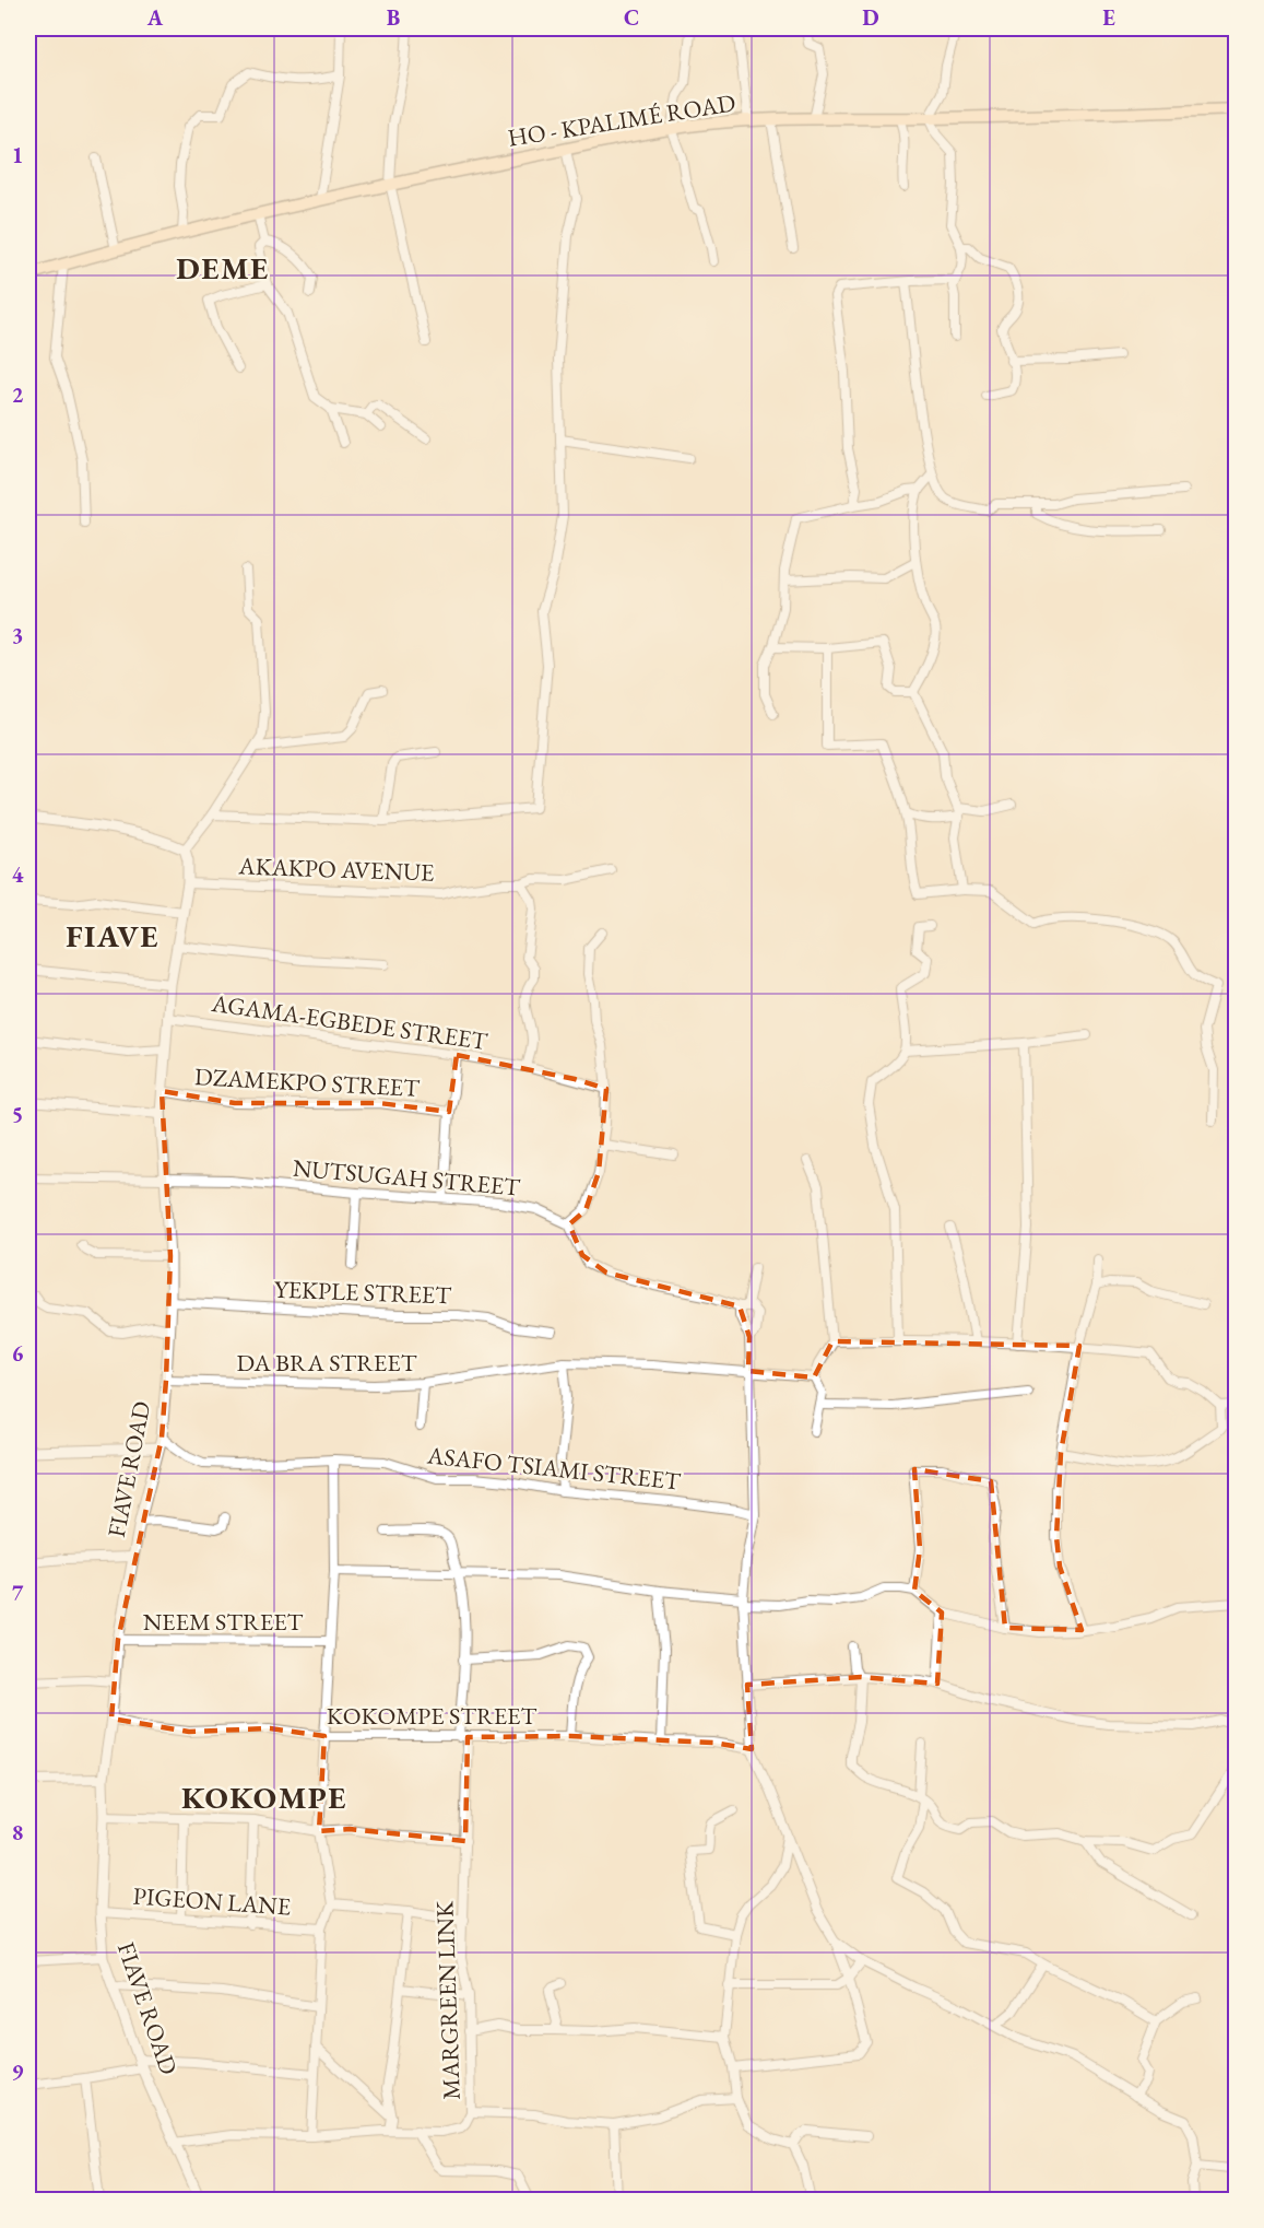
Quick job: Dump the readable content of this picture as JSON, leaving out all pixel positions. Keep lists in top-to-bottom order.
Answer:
{
  "streets": {
    "main road": ["HO - KPALIMÉ ROAD"],
    "street": [
      "AKAKPO AVENUE",
      "AGAMA-EGBEDE STREET",
      "DZAMEKPO STREET",
      "NUTSUGAH STREET",
      "YEKPLE STREET",
      "DA BRA STREET",
      "ASAFO TSIAMI STREET",
      "FIAVE ROAD",
      "NEEM STREET",
      "KOKOMPE STREET",
      "PIGEON LANE",
      "MARGREEN LINK"
    ]
  },
  "crossings": [
    ["AKAKPO AVENUE", "FIAVE ROAD"],
    ["AGAMA-EGBEDE STREET", "FIAVE ROAD"],
    ["DZAMEKPO STREET", "FIAVE ROAD"],
    ["NUTSUGAH STREET", "FIAVE ROAD"],
    ["YEKPLE STREET", "FIAVE ROAD"],
    ["DA BRA STREET", "FIAVE ROAD"],
    ["ASAFO TSIAMI STREET", "FIAVE ROAD"],
    ["FIAVE ROAD", "NEEM STREET"],
    ["FIAVE ROAD", "KOKOMPE STREET"],
    ["FIAVE ROAD", "PIGEON LANE"],
    ["FIAVE ROAD", "MARGREEN LINK"],
    ["KOKOMPE STREET", "MARGREEN LINK"]
  ],
  "districts": ["DEME", "FIAVE", "KOKOMPE"],
  "grid": {
    "columns": [
      "A",
      "B",
      "C",
      "D",
      "E"
    ],
    "rows": [
      "1",
      "2",
      "3",
      "4",
      "5",
      "6",
      "7",
      "8",
      "9"
    ]
  }
}
